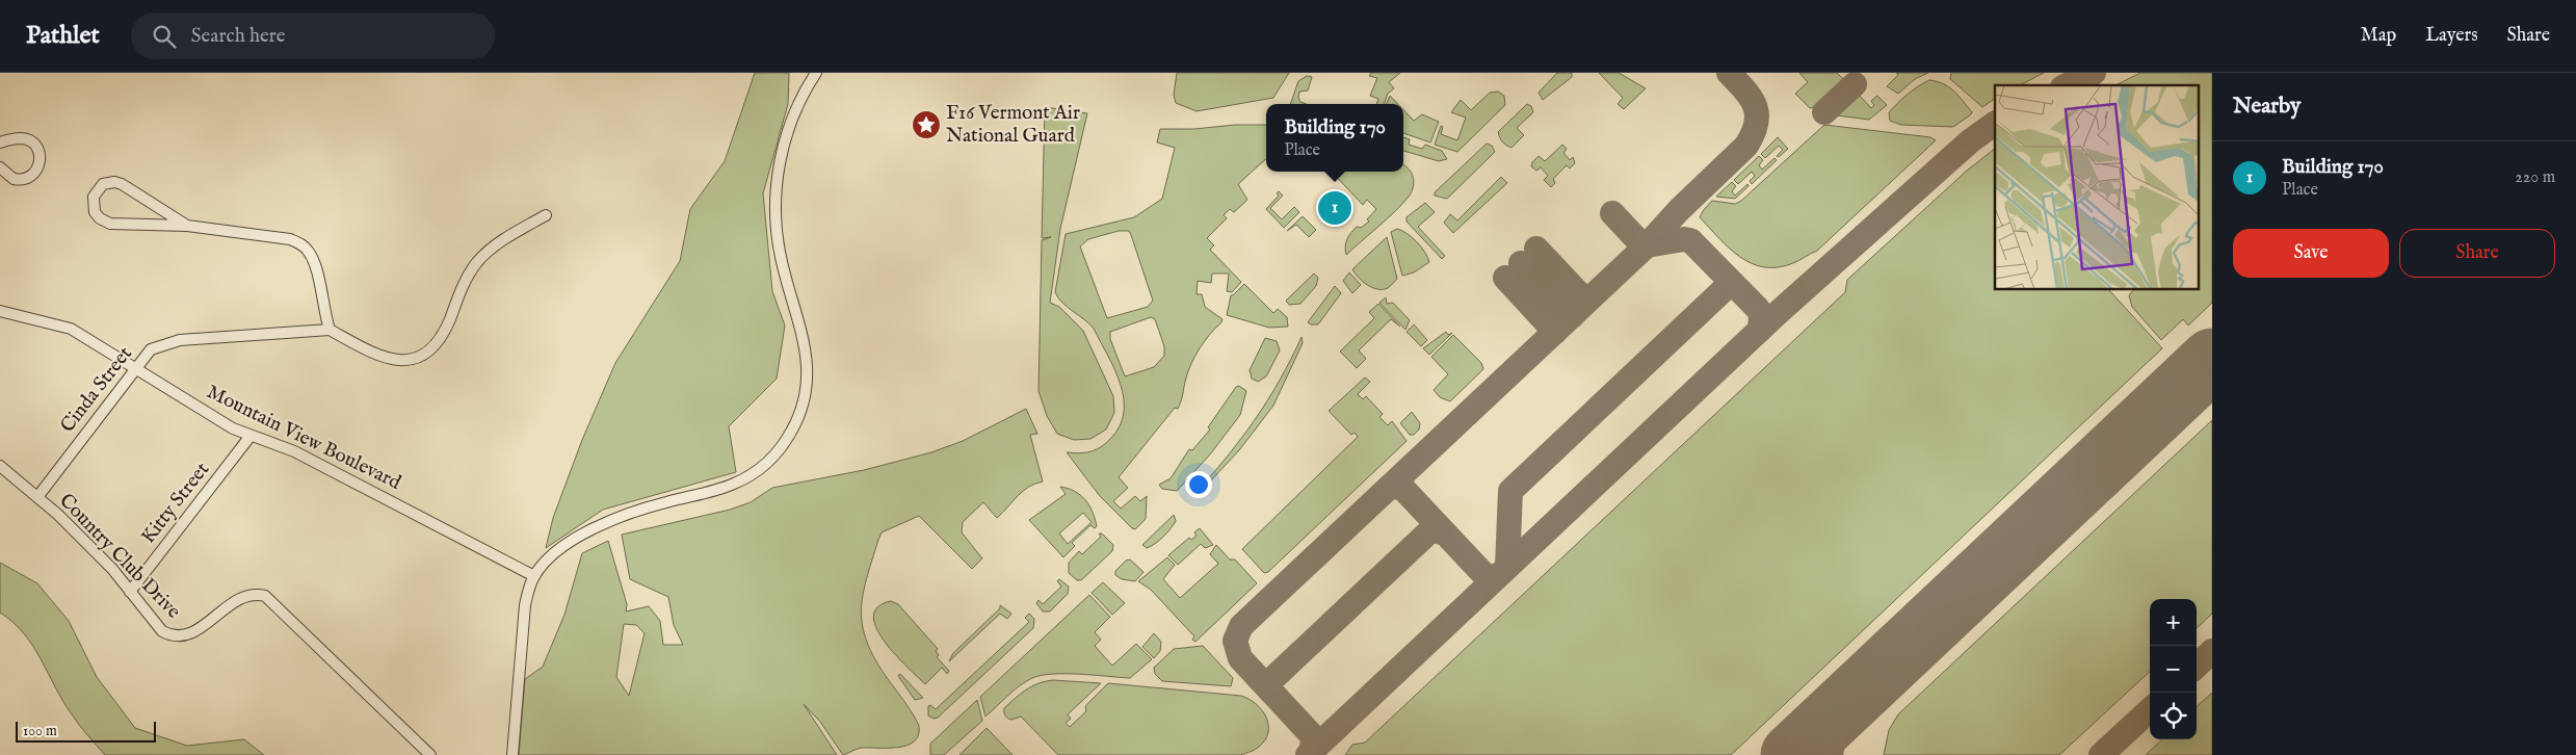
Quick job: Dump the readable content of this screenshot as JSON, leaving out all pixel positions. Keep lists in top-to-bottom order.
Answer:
{
  "streets": {
    "street": [
      "Cinda Street",
      "Mountain View Boulevard",
      "Kitty Street",
      "Country Club Drive"
    ]
  },
  "crossings": [
    ["Cinda Street", "Mountain View Boulevard"],
    ["Cinda Street", "Country Club Drive"],
    ["Mountain View Boulevard", "Kitty Street"],
    ["Kitty Street", "Country Club Drive"]
  ],
  "places": {
    "place": ["F16 Vermont Air National Guard"]
  },
  "scale_bar": "100 m",
  "page": {
    "header": "Pathlet",
    "search": "Search here",
    "nav": ["Map", "Layers", "Share"],
    "heading": "Nearby",
    "popup": ["Building 170", "Place"],
    "list": [
      {
        "mark": "1",
        "name": "Building 170",
        "note": "Place",
        "value": "220 m"
      }
    ],
    "pins": "1",
    "buttons": ["Save", "Share"],
    "map_buttons": ["+", "−"],
    "scale": "100 m"
  }
}
